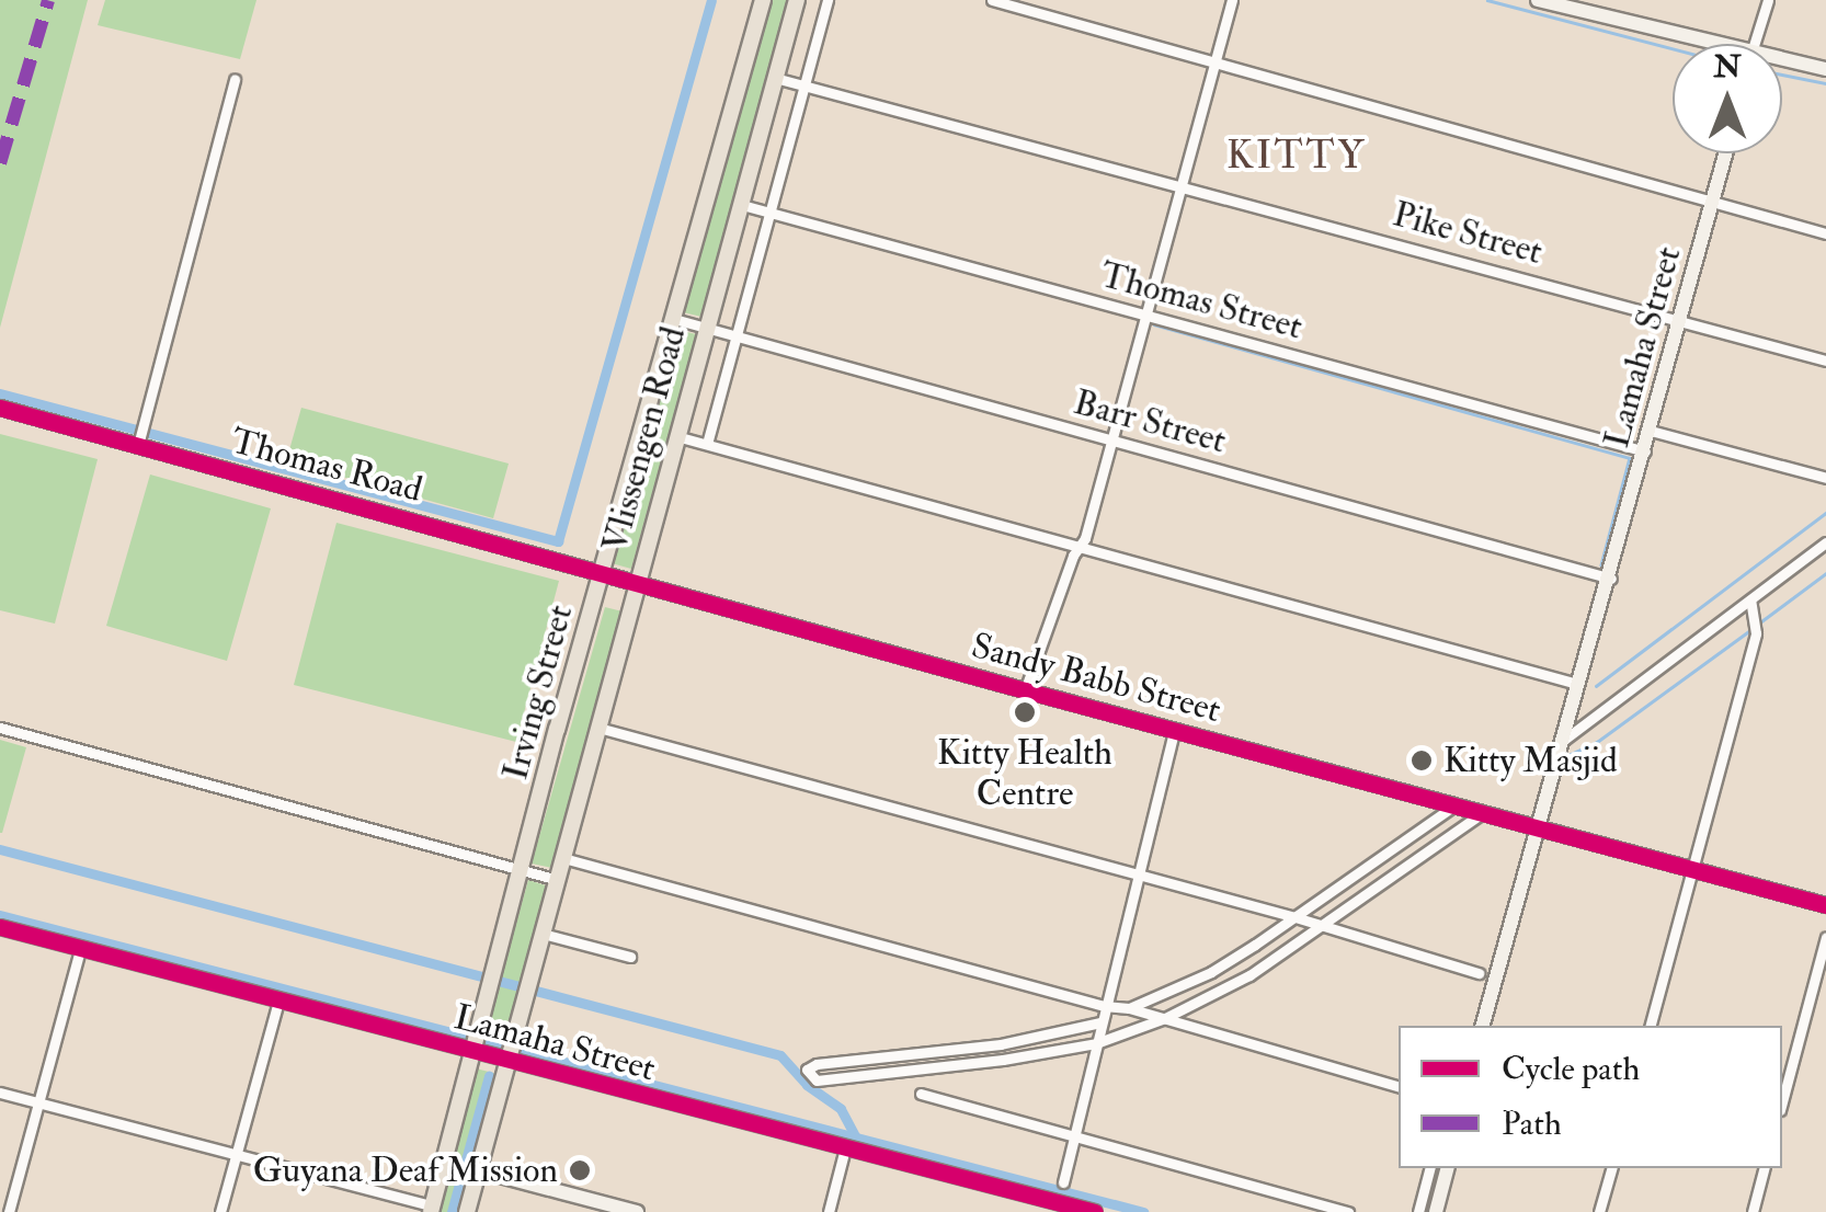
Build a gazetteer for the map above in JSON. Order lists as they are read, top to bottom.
{
  "streets": {
    "main road": ["Vlissengen Road", "Irving Street"],
    "street": [
      "Pike Street",
      "Thomas Street",
      "Lamaha Street",
      "Barr Street",
      "Thomas Road",
      "Sandy Babb Street"
    ]
  },
  "crossings": [
    ["Pike Street", "Lamaha Street"],
    ["Pike Street", "Vlissengen Road"],
    ["Thomas Street", "Lamaha Street"],
    ["Thomas Street", "Vlissengen Road"],
    ["Lamaha Street", "Barr Street"],
    ["Lamaha Street", "Vlissengen Road"],
    ["Lamaha Street", "Sandy Babb Street"],
    ["Lamaha Street", "Irving Street"],
    ["Barr Street", "Vlissengen Road"],
    ["Barr Street", "Irving Street"],
    ["Vlissengen Road", "Thomas Road"],
    ["Vlissengen Road", "Sandy Babb Street"],
    ["Thomas Road", "Sandy Babb Street"],
    ["Thomas Road", "Irving Street"]
  ],
  "districts": ["KITTY"],
  "places": ["Kitty Health Centre", "Kitty Masjid", "Guyana Deaf Mission"],
  "legend": ["Cycle path", "Path"],
  "north": "top"
}
